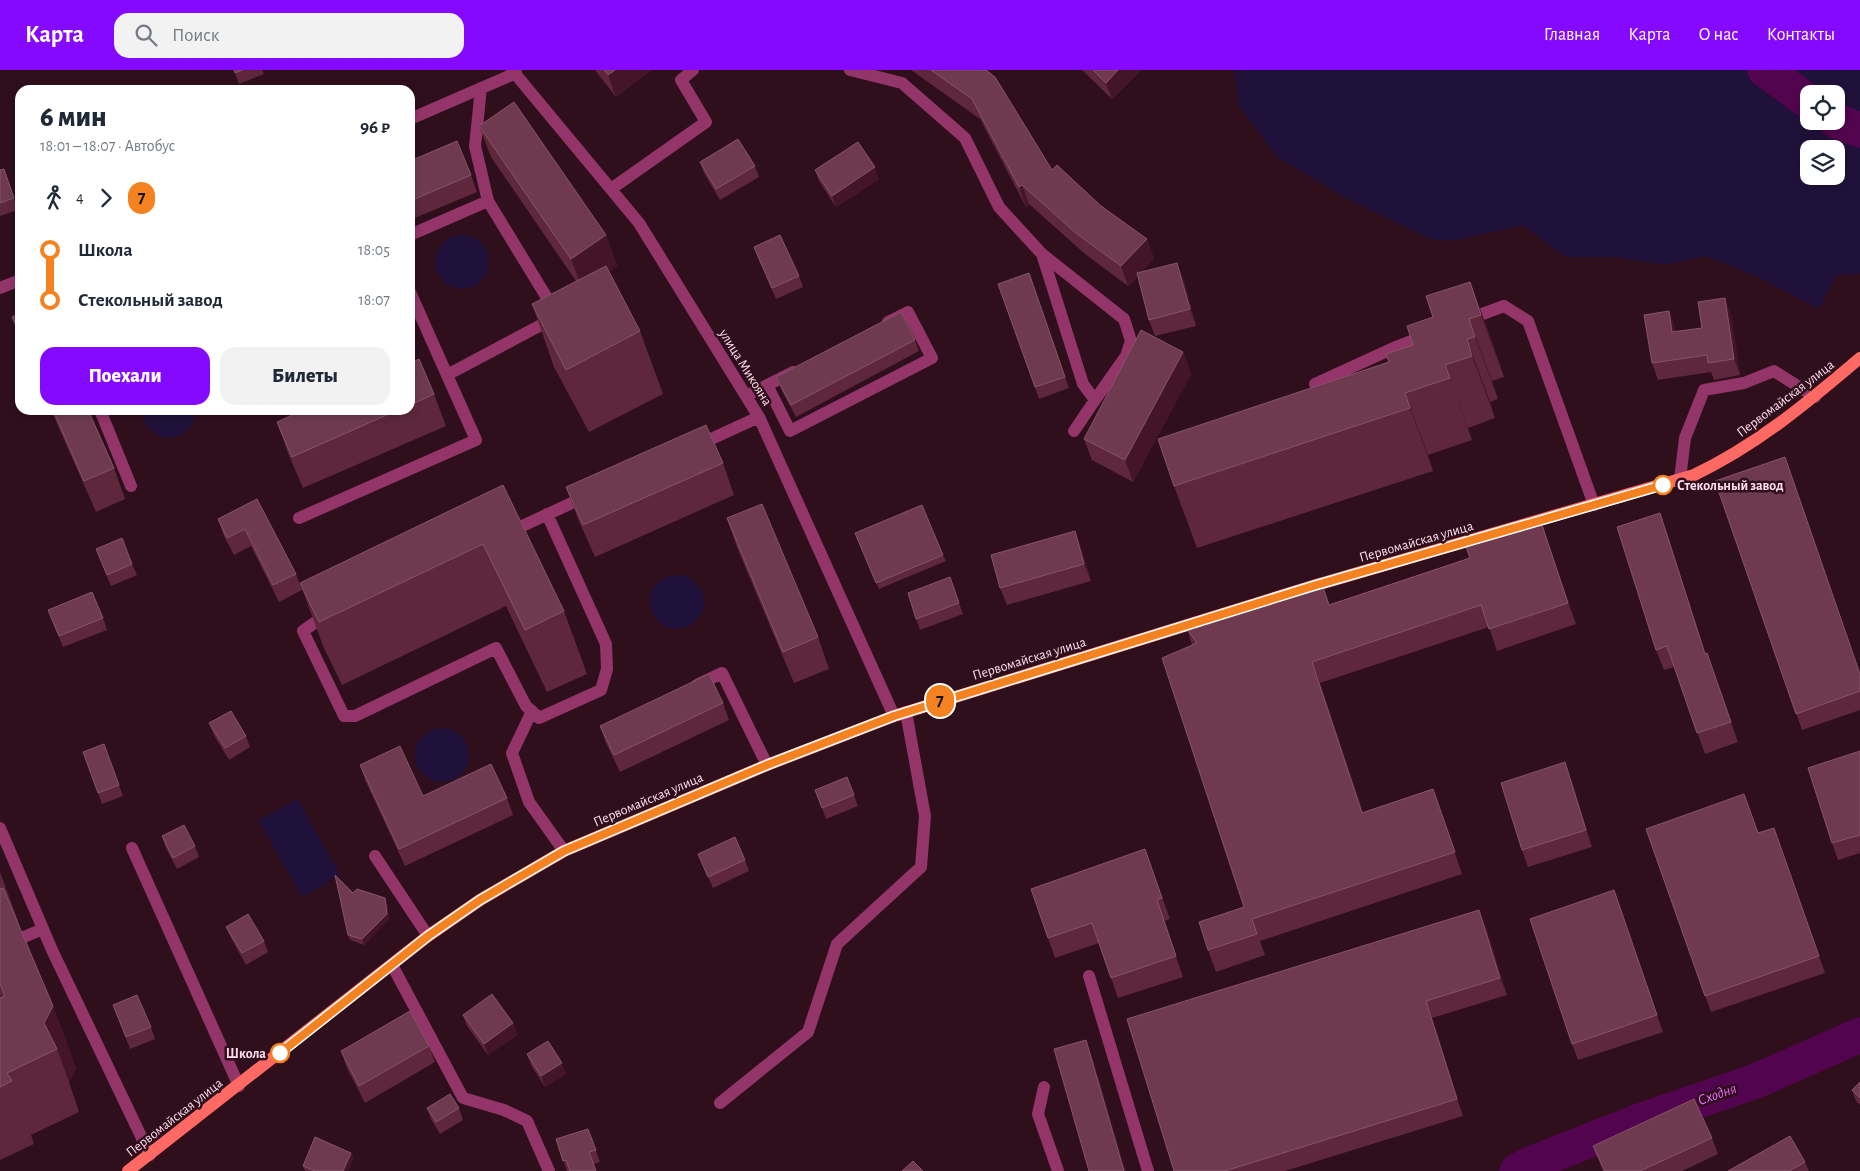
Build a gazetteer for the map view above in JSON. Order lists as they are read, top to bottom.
{
  "streets": {
    "main road": ["Первомайская улица"],
    "street": ["улица Микояна"]
  },
  "crossings": [
    ["улица Микояна", "Первомайская улица"]
  ],
  "water": ["Сходня"],
  "places": ["Стекольный завод", "Школа"],
  "lines": ["bus line 7"],
  "page": {
    "header": "Карта",
    "search": "Поиск",
    "nav": [
      "Главная",
      "Карта",
      "О нас",
      "Контакты"
    ],
    "on_map": "7",
    "heading": ["6 мин", "18:01 – 18:07 · Автобус", "96 ₽"],
    "legs": ["4", "7"],
    "list": [
      {
        "name": "Школа",
        "value": "18:05"
      },
      {
        "name": "Стекольный завод",
        "value": "18:07"
      }
    ],
    "buttons": ["Поехали", "Билеты"]
  }
}
